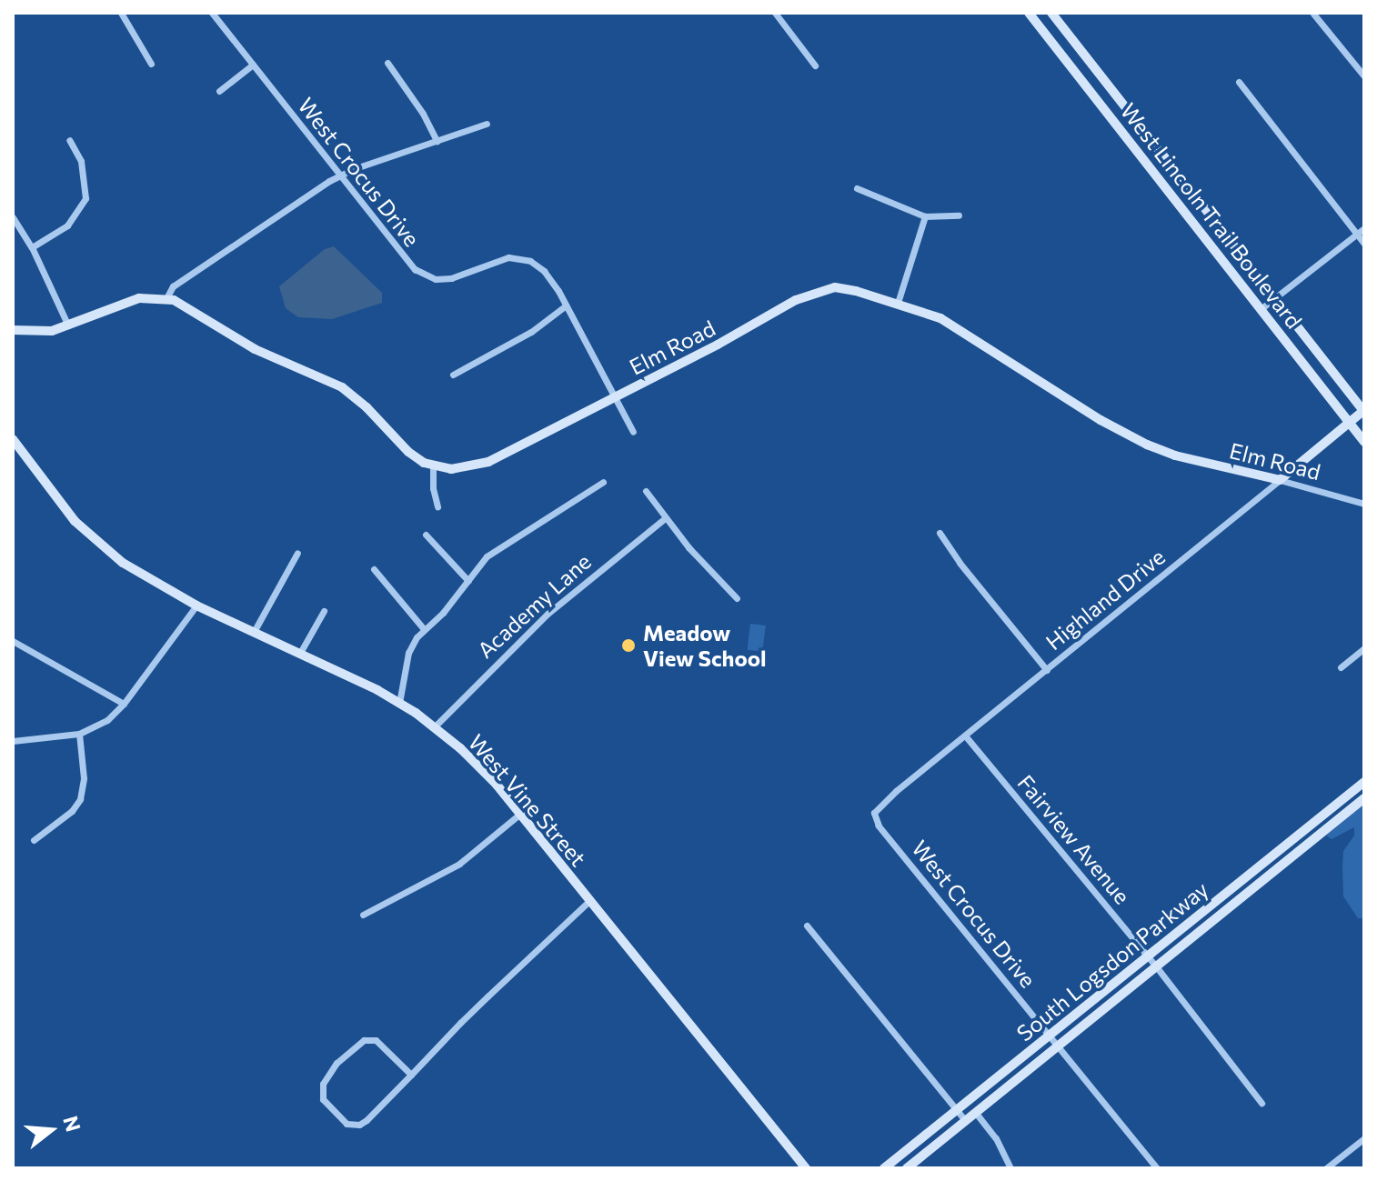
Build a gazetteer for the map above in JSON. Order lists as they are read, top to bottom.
{
  "streets": {
    "main road": [
      "West Lincoln Trail Boulevard",
      "Elm Road",
      "Highland Drive",
      "West Vine Street",
      "South Logsdon Parkway"
    ],
    "street": ["West Crocus Drive", "Academy Lane", "Fairview Avenue"]
  },
  "crossings": [
    ["West Crocus Drive", "Elm Road"],
    ["West Crocus Drive", "Highland Drive"],
    ["West Crocus Drive", "South Logsdon Parkway"],
    ["West Lincoln Trail Boulevard", "Highland Drive"],
    ["Elm Road", "Highland Drive"],
    ["Highland Drive", "Fairview Avenue"],
    ["Academy Lane", "West Vine Street"],
    ["Fairview Avenue", "South Logsdon Parkway"]
  ],
  "places": ["Meadow View School"],
  "north": "right"
}
